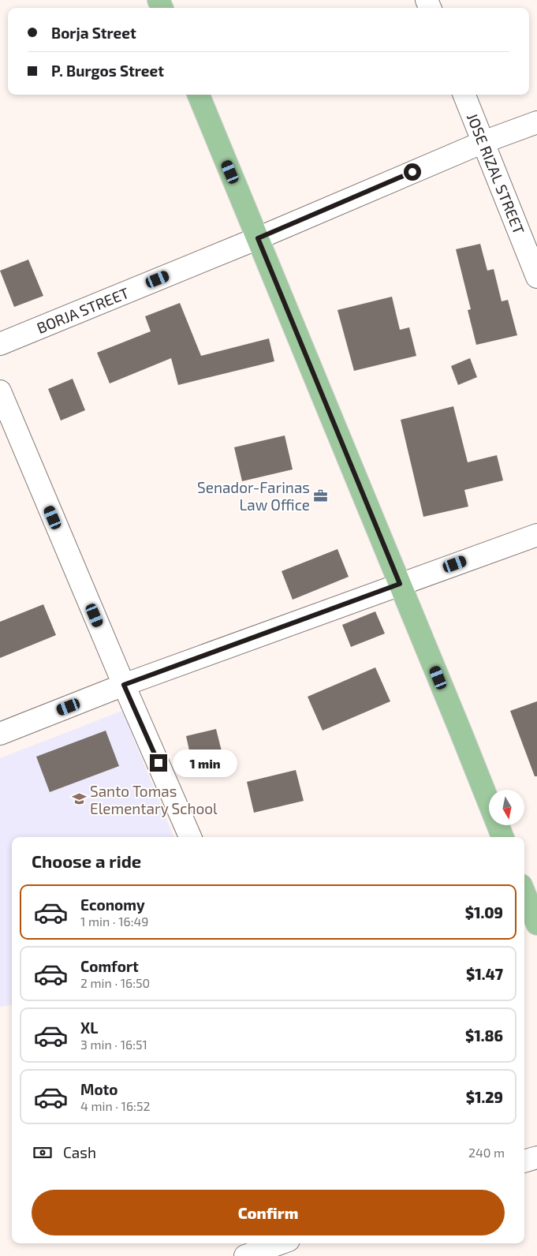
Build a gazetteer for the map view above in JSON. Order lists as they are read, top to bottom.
{
  "streets": {
    "street": ["JOSE RIZAL STREET", "BORJA STREET"]
  },
  "crossings": [
    ["JOSE RIZAL STREET", "BORJA STREET"]
  ],
  "places": {
    "office": ["Senador-Farinas Law Office"],
    "school or university": ["Santo Tomas Elementary School"]
  },
  "north": "bottom",
  "page": {
    "banner": ["Borja Street", "P. Burgos Street"],
    "bubble": "1 min",
    "heading": "Choose a ride",
    "list": [
      {
        "name": "Economy",
        "note": "1 min · 16:49",
        "value": "$1.09"
      },
      {
        "name": "Comfort",
        "note": "2 min · 16:50",
        "value": "$1.47"
      },
      {
        "name": "XL",
        "note": "3 min · 16:51",
        "value": "$1.86"
      },
      {
        "name": "Moto",
        "note": "4 min · 16:52",
        "value": "$1.29"
      }
    ],
    "pay": ["Cash", "240 m"],
    "buttons": "Confirm"
  }
}
